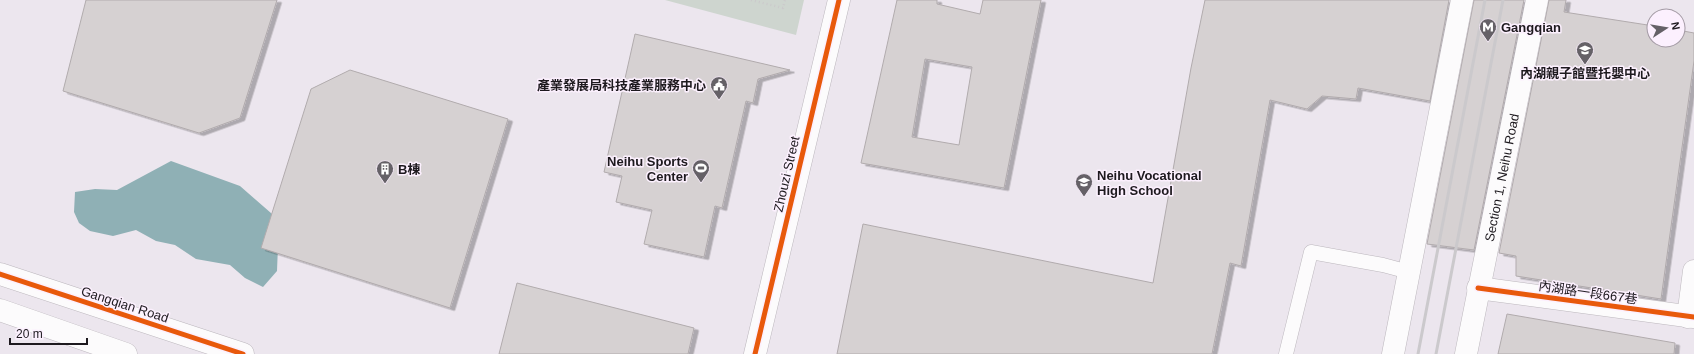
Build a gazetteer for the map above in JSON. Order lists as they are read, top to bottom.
{
  "streets": {
    "street": [
      "Zhouzi Street",
      "Section 1, Neihu Road",
      "內湖路一段667巷",
      "Gangqian Road"
    ]
  },
  "crossings": [
    ["Section 1, Neihu Road", "內湖路一段667巷"]
  ],
  "places": {
    "metro station": ["Gangqian"],
    "school or university": ["內湖親子館暨托嬰中心", "Neihu Vocational High School"],
    "public building": ["產業發展局科技產業服務中心"],
    "sports": ["Neihu Sports Center"],
    "building": ["B棟"]
  },
  "scale_bar": "20 m",
  "north": "right"
}
